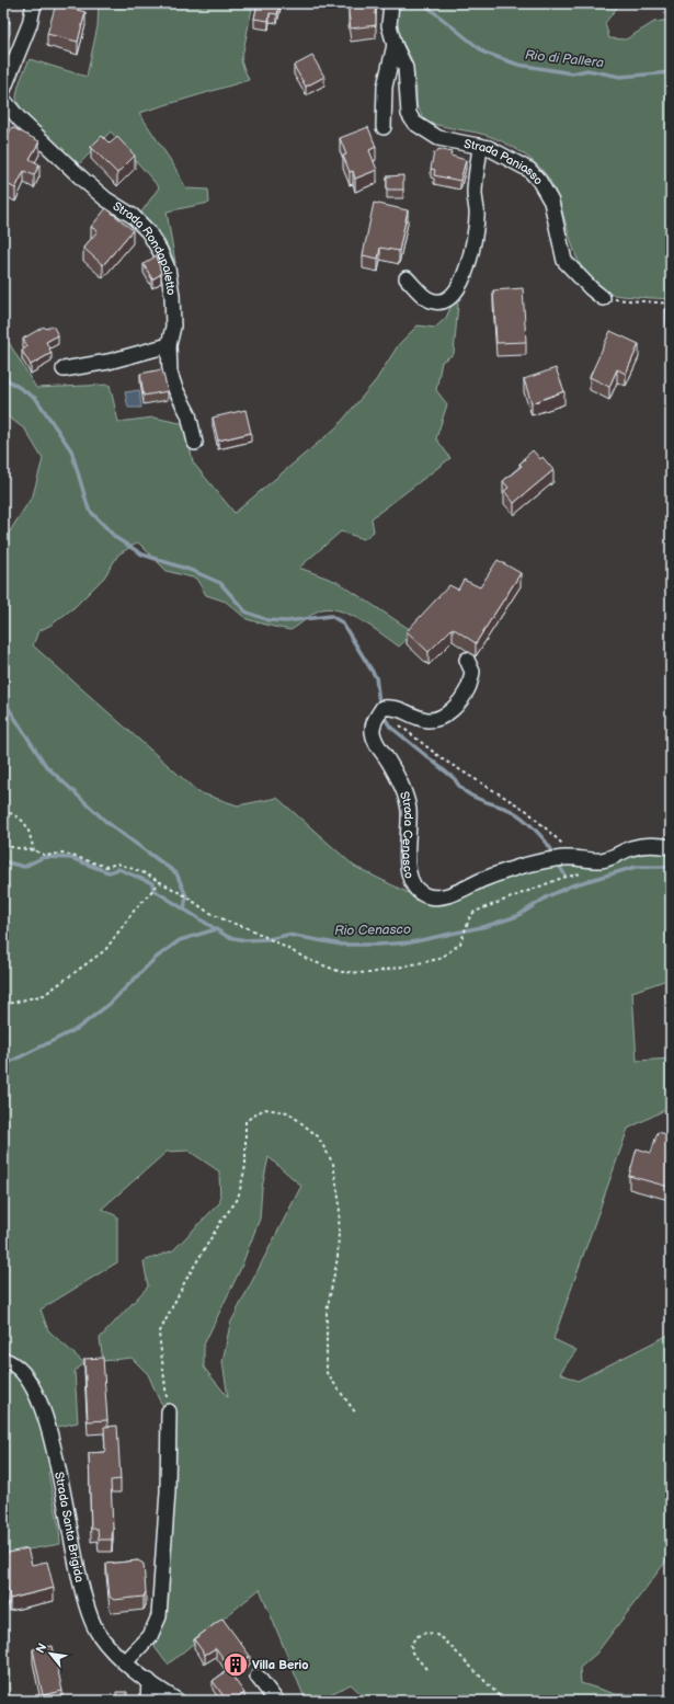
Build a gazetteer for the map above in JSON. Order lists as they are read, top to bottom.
{
  "streets": {
    "street": [
      "Strada Paniasso",
      "Strada Rondapaletto",
      "Strada Cenasco",
      "Strada Santa Brigida"
    ]
  },
  "water": ["Rio di Pallera", "Rio Cenasco"],
  "places": {
    "building": ["Villa Berio"]
  },
  "north": "top left"
}
